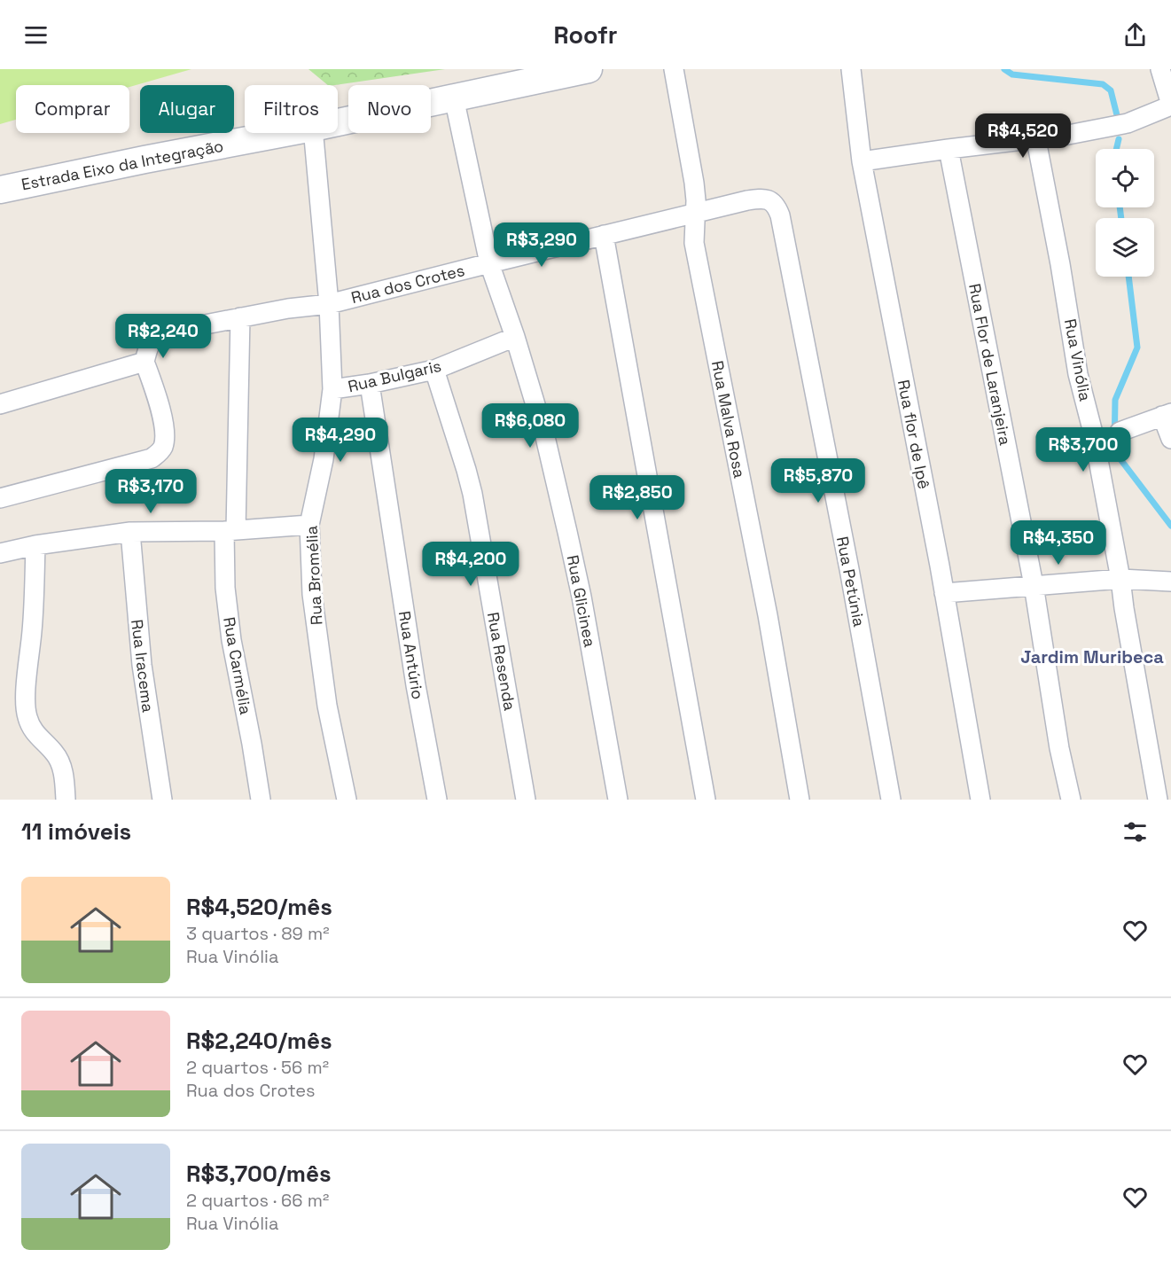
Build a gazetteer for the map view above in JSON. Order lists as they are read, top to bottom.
{
  "streets": {
    "main road": ["Estrada Eixo da Integração"],
    "street": [
      "Rua dos Crotes",
      "Rua Vinólia",
      "Rua Flor de Laranjeira",
      "Rua Bulgaris",
      "Rua Malva Rosa",
      "Rua flor de Ipê",
      "Rua Bromélia",
      "Rua Petúnia",
      "Rua Glicinea",
      "Rua Antúrio",
      "Rua Resenda",
      "Rua Iracema",
      "Rua Carmélia"
    ]
  },
  "crossings": [
    ["Estrada Eixo da Integração", "Rua Glicinea"],
    ["Rua dos Crotes", "Rua Malva Rosa"],
    ["Rua dos Crotes", "Rua Bromélia"],
    ["Rua dos Crotes", "Rua Petúnia"],
    ["Rua dos Crotes", "Rua Glicinea"],
    ["Rua dos Crotes", "Rua Carmélia"],
    ["Rua Bulgaris", "Rua Bromélia"],
    ["Rua Bulgaris", "Rua Glicinea"],
    ["Rua Bulgaris", "Rua Antúrio"],
    ["Rua Bulgaris", "Rua Resenda"]
  ],
  "districts": ["Jardim Muribeca"],
  "page": {
    "header": "Roofr",
    "chip": [
      "Comprar",
      "Alugar",
      "Filtros",
      "Novo"
    ],
    "price": [
      "R$4,520",
      "R$3,290",
      "R$2,240",
      "R$6,080",
      "R$4,290",
      "R$3,700",
      "R$5,870",
      "R$3,170",
      "R$2,850",
      "R$4,350",
      "R$4,200"
    ],
    "heading": "11 imóveis",
    "list": [
      {
        "name": "R$4,520/mês",
        "note": "3 quartos · 89 m² · Rua Vinólia"
      },
      {
        "name": "R$2,240/mês",
        "note": "2 quartos · 56 m² · Rua dos Crotes"
      },
      {
        "name": "R$3,700/mês",
        "note": "2 quartos · 66 m² · Rua Vinólia"
      }
    ]
  }
}
